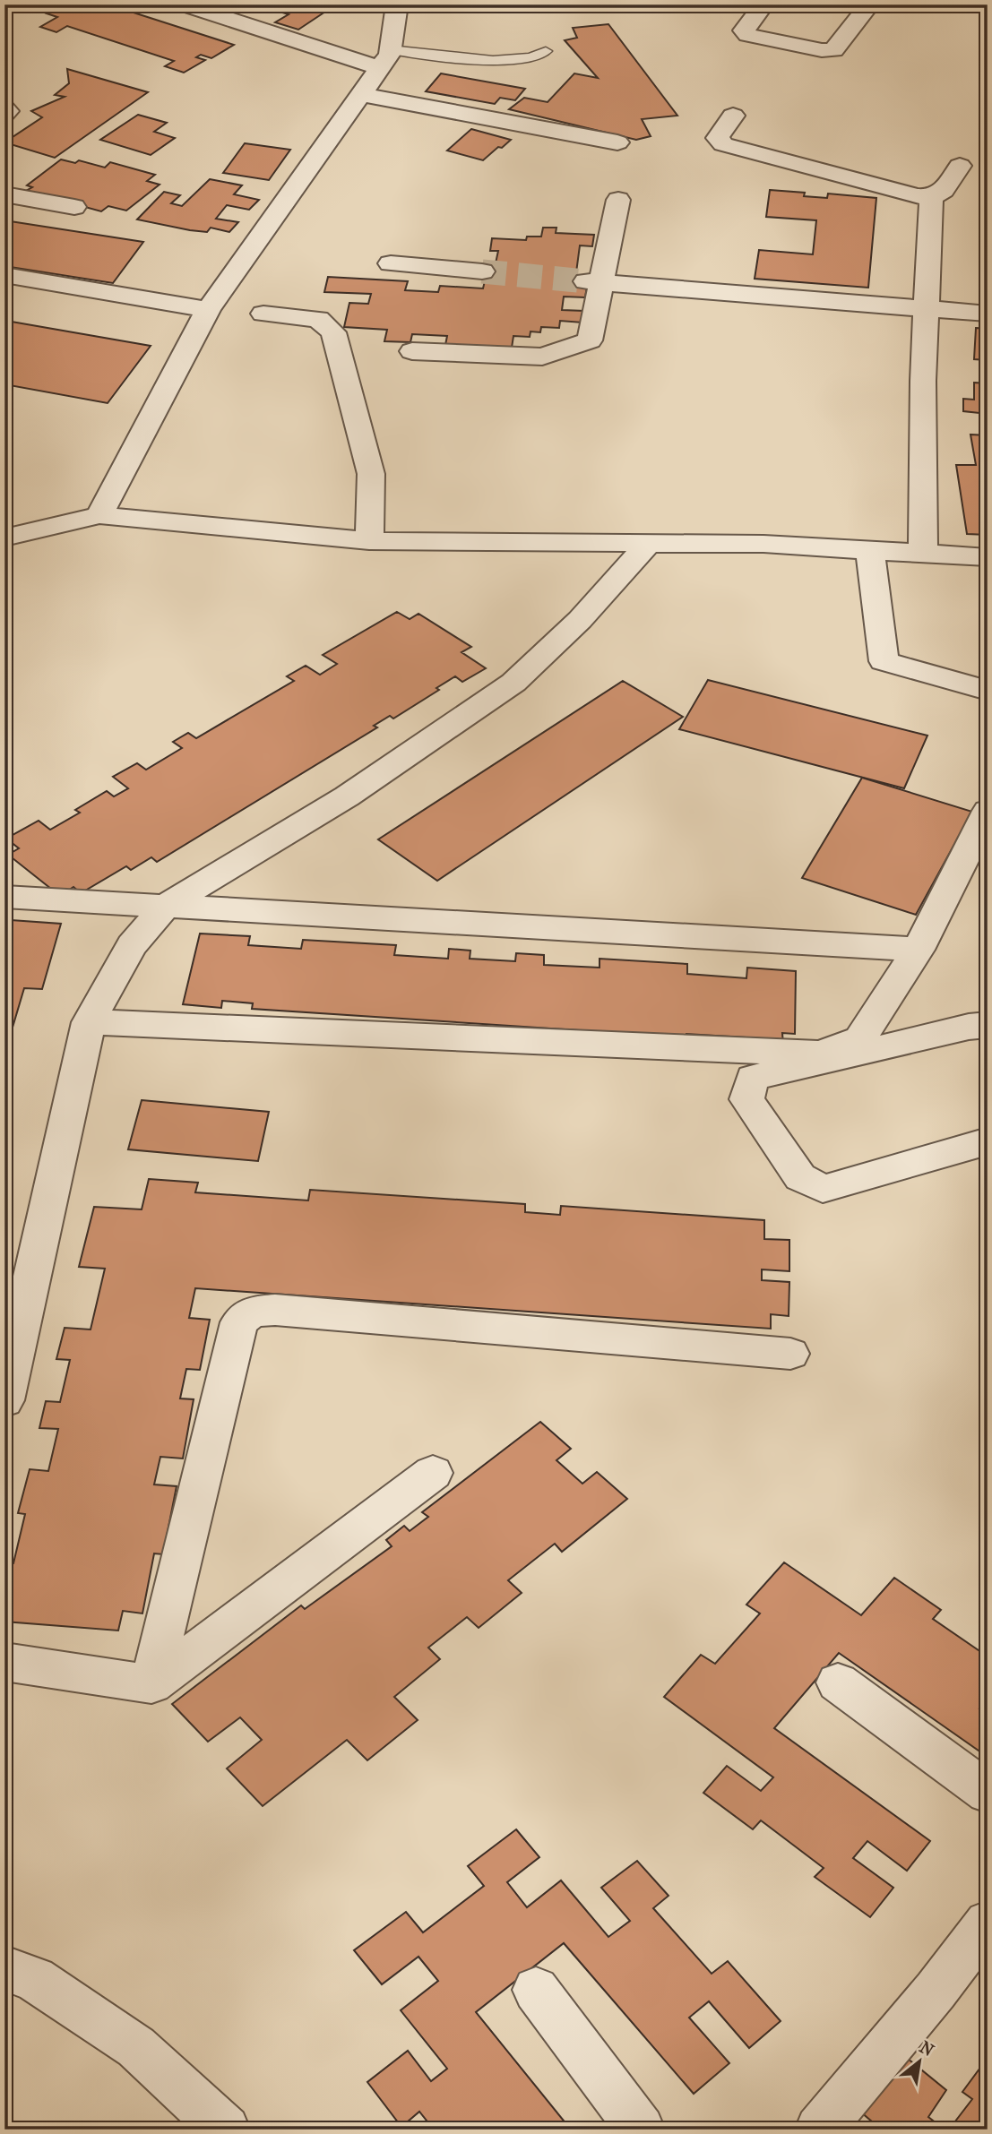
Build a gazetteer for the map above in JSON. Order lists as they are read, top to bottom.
{
  "north": "top right"
}
